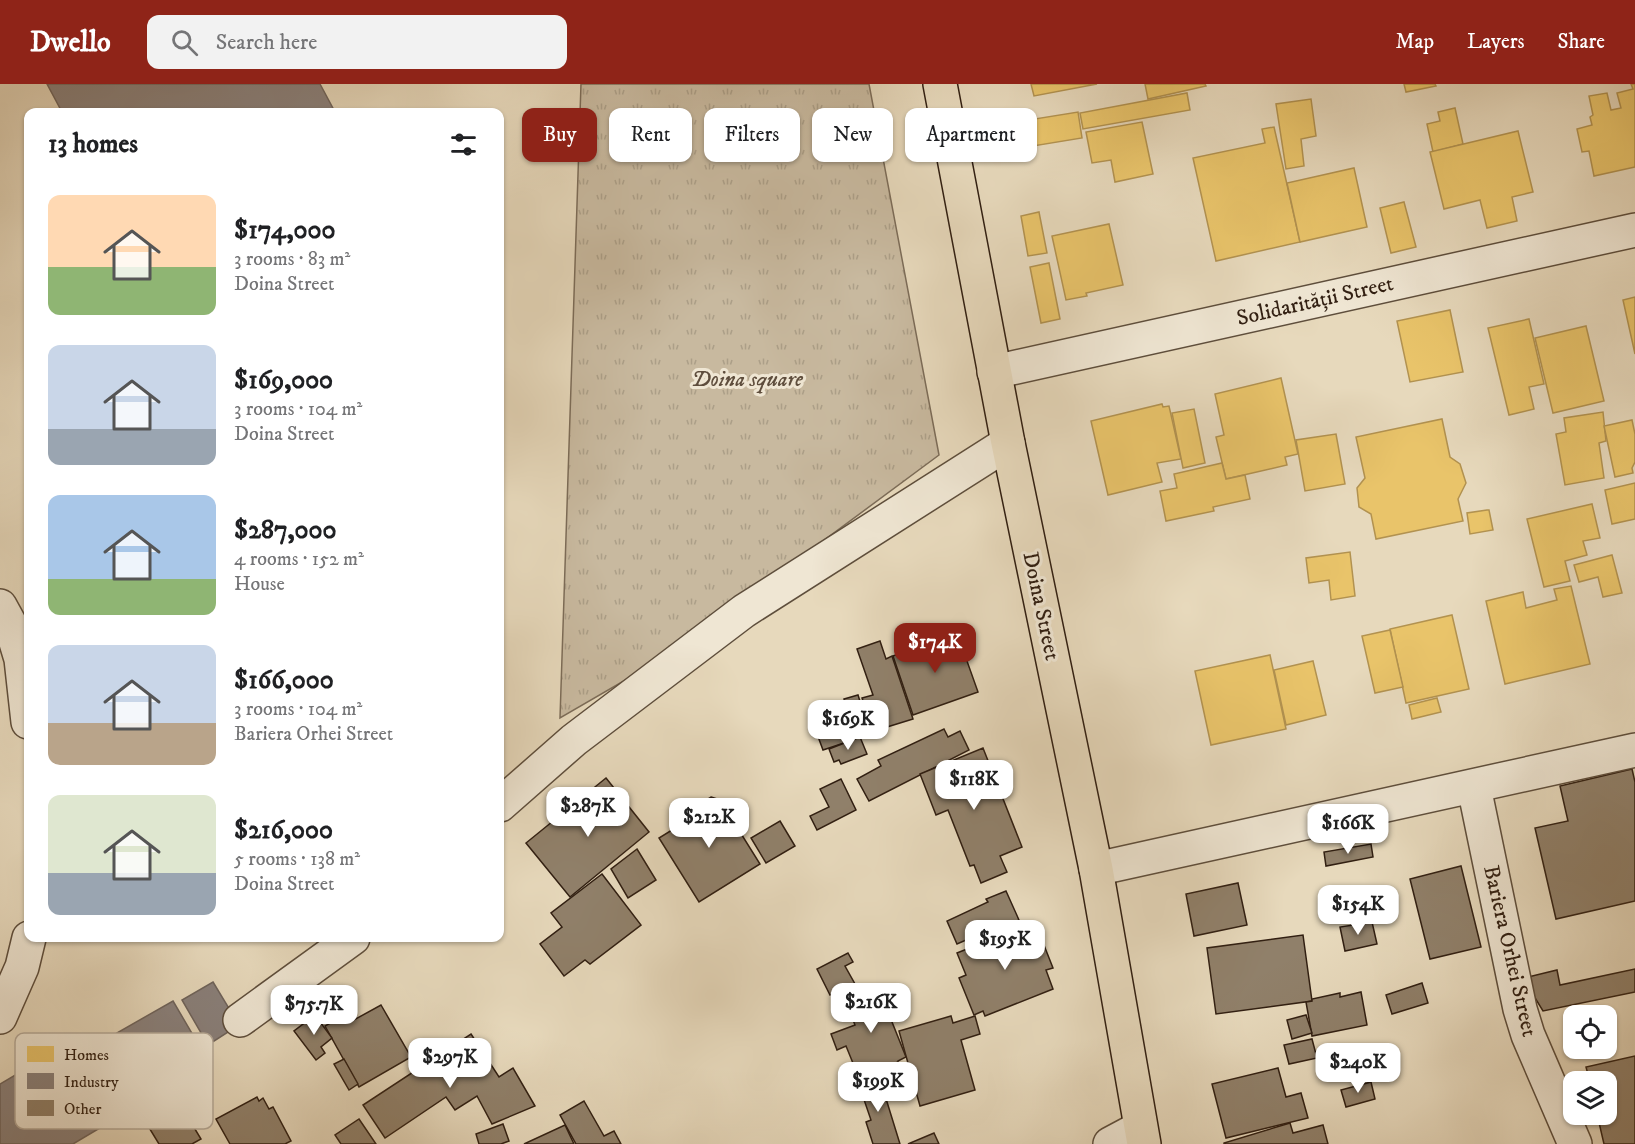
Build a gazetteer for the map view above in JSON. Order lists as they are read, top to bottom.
{
  "streets": {
    "main road": ["Doina Street"],
    "street": ["Solidarității Street", "Bariera Orhei Street"]
  },
  "crossings": [
    ["Solidarității Street", "Doina Street"]
  ],
  "parks": ["Doina square"],
  "legend": ["Homes", "Industry", "Other"],
  "page": {
    "header": "Dwello",
    "search": "Search here",
    "nav": ["Map", "Layers", "Share"],
    "chip": [
      "Buy",
      "Rent",
      "Filters",
      "New",
      "Apartment"
    ],
    "heading": "13 homes",
    "list": [
      {
        "name": "$174,000",
        "note": "3 rooms · 83 m² · Doina Street"
      },
      {
        "name": "$169,000",
        "note": "3 rooms · 104 m² · Doina Street"
      },
      {
        "name": "$287,000",
        "note": "4 rooms · 152 m² · House"
      },
      {
        "name": "$166,000",
        "note": "3 rooms · 104 m² · Bariera Orhei Street"
      },
      {
        "name": "$216,000",
        "note": "5 rooms · 138 m² · Doina Street"
      }
    ],
    "price": [
      "$174K",
      "$169K",
      "$118K",
      "$287K",
      "$212K",
      "$166K",
      "$154K",
      "$195K",
      "$216K",
      "$75.7K",
      "$297K",
      "$240K",
      "$199K"
    ]
  }
}
